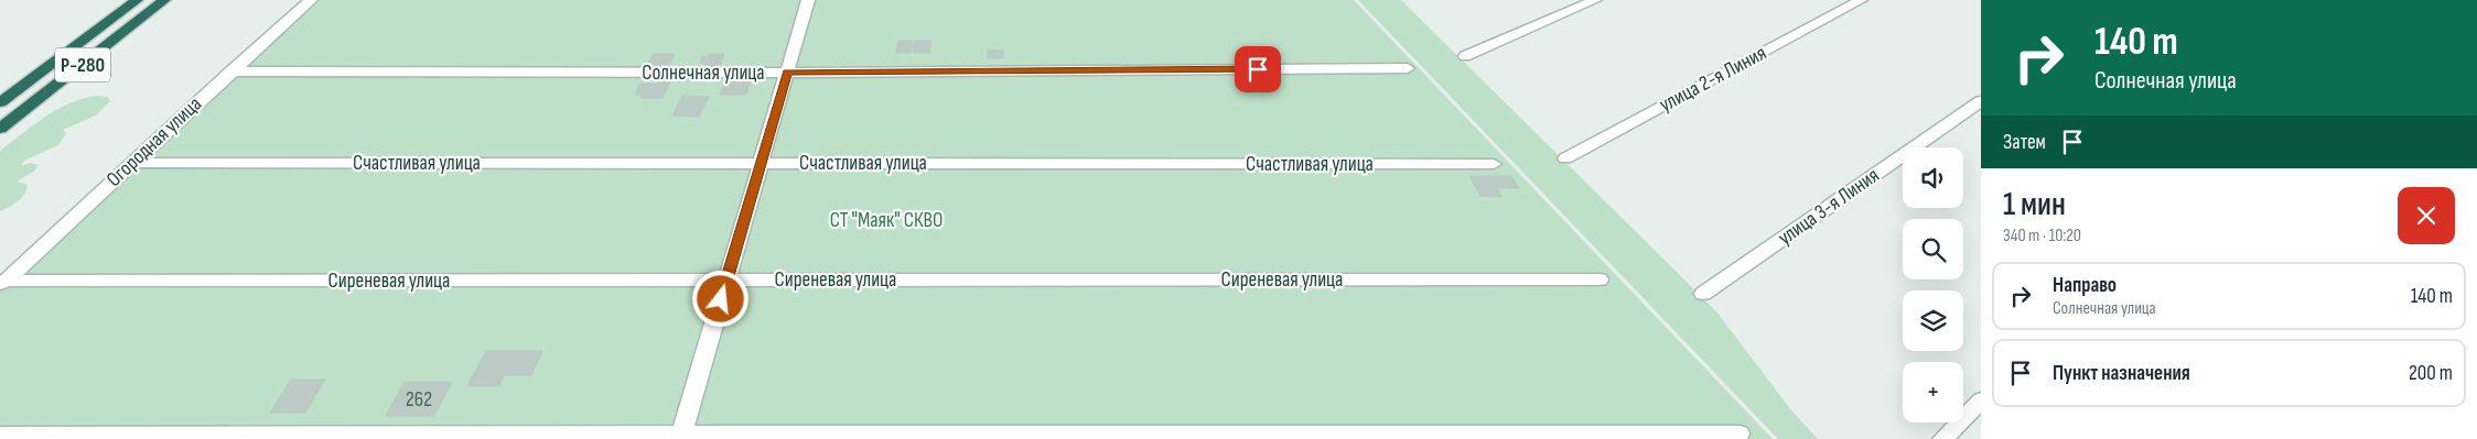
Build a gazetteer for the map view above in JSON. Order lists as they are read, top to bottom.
{
  "streets": {
    "highway": ["Р-280"],
    "street": [
      "Солнечная улица",
      "улица 2-я Линия",
      "Огородная улица",
      "Счастливая улица",
      "улица 3-я Линия",
      "Сиреневая улица"
    ]
  },
  "crossings": [
    ["Солнечная улица", "Огородная улица"],
    ["Огородная улица", "Счастливая улица"],
    ["Огородная улица", "Сиреневая улица"]
  ],
  "parks": ["СТ \"Маяк\" СКВО"],
  "house_numbers": ["262"],
  "page": {
    "turn": ["140 m", "Солнечная улица"],
    "then": "Затем",
    "map_buttons": "+",
    "heading": ["1 мин", "340 m · 10:20"],
    "list": [
      {
        "name": "Направо",
        "note": "Солнечная улица",
        "value": "140 m"
      },
      {
        "name": "Пункт назначения",
        "value": "200 m"
      }
    ]
  }
}
